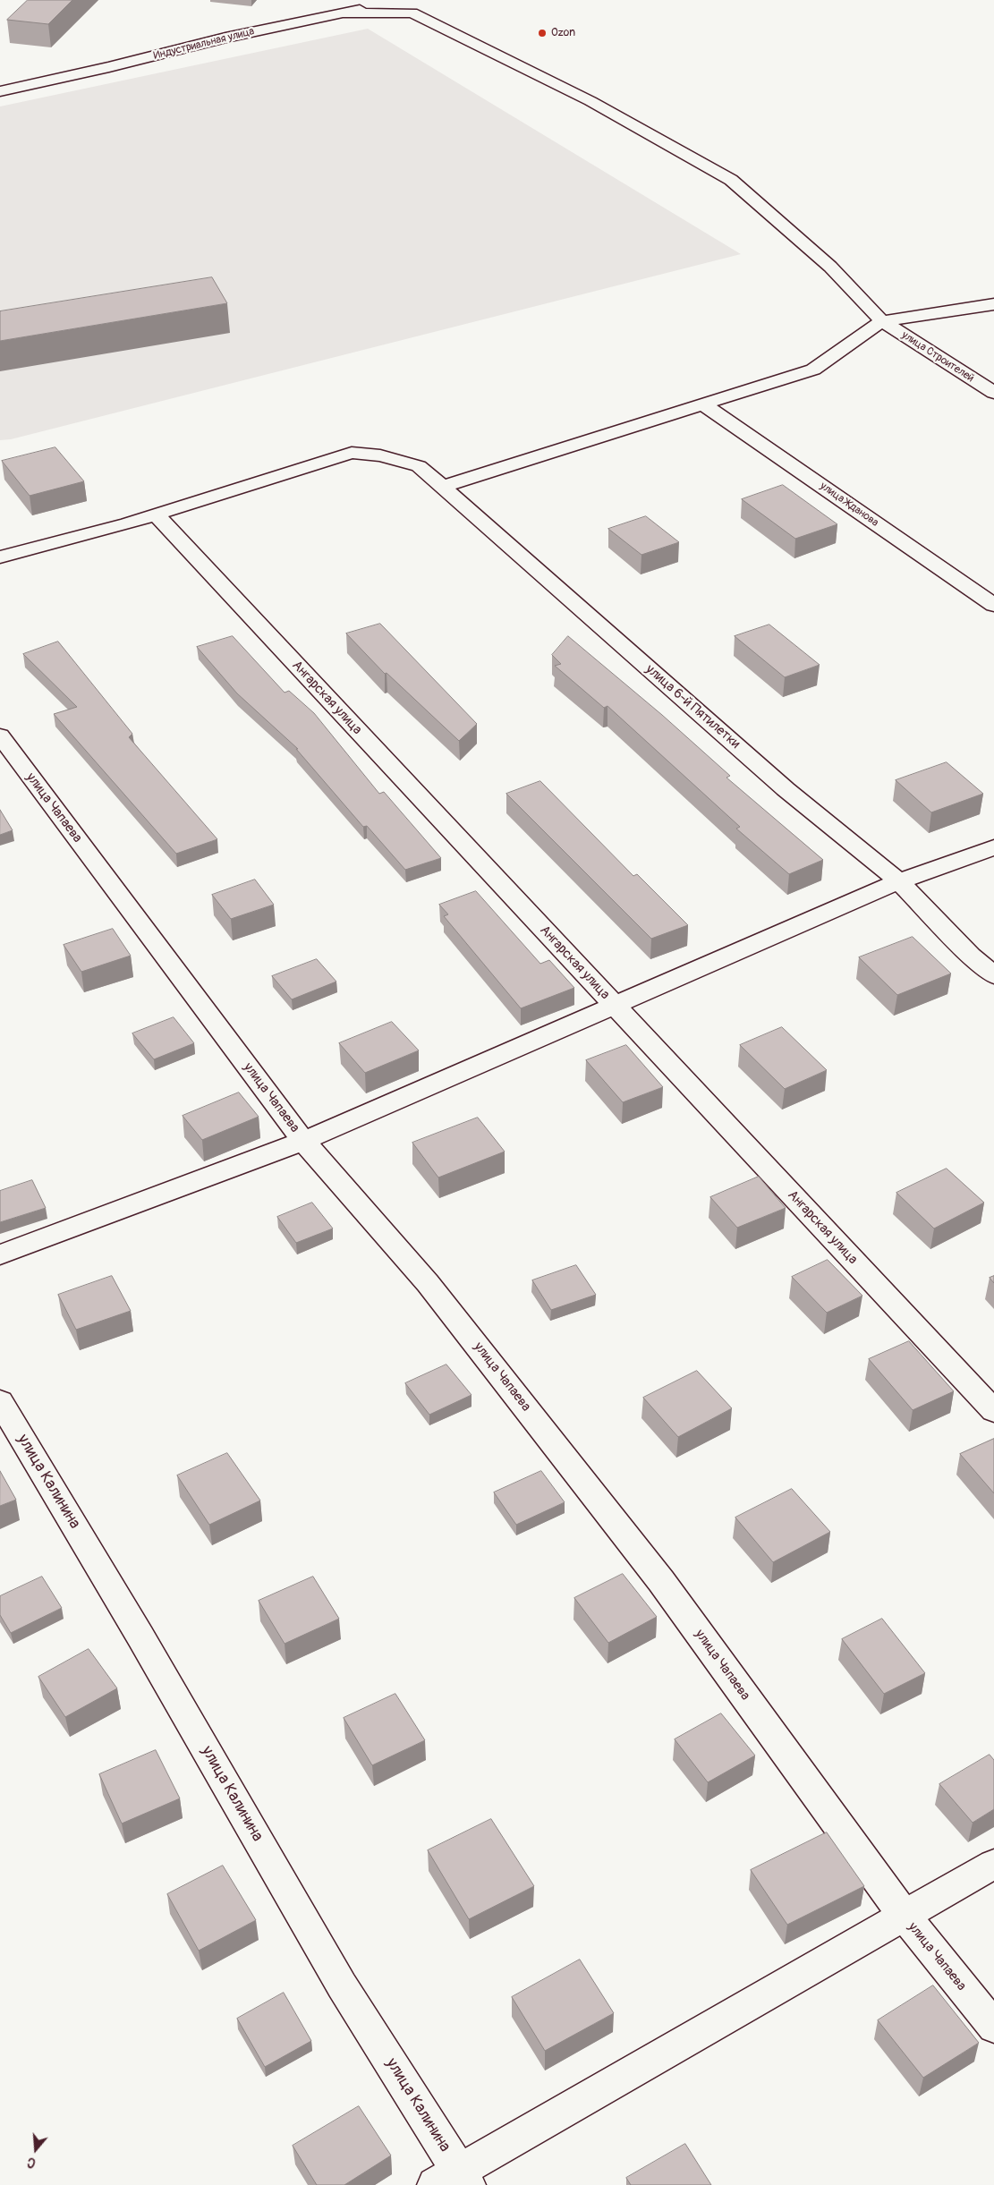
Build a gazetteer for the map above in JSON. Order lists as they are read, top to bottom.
{
  "streets": {
    "street": [
      "Индустриальная улица",
      "улица Строителей",
      "улица Жданова",
      "Ангарская улица",
      "улица 6-й Пятилетки",
      "улица Чапаева",
      "улица Калинина"
    ]
  },
  "crossings": [
    ["Индустриальная улица", "улица Строителей"],
    ["Ангарская улица", "улица 6-й Пятилетки"]
  ],
  "places": ["Ozon"],
  "north": "bottom"
}
